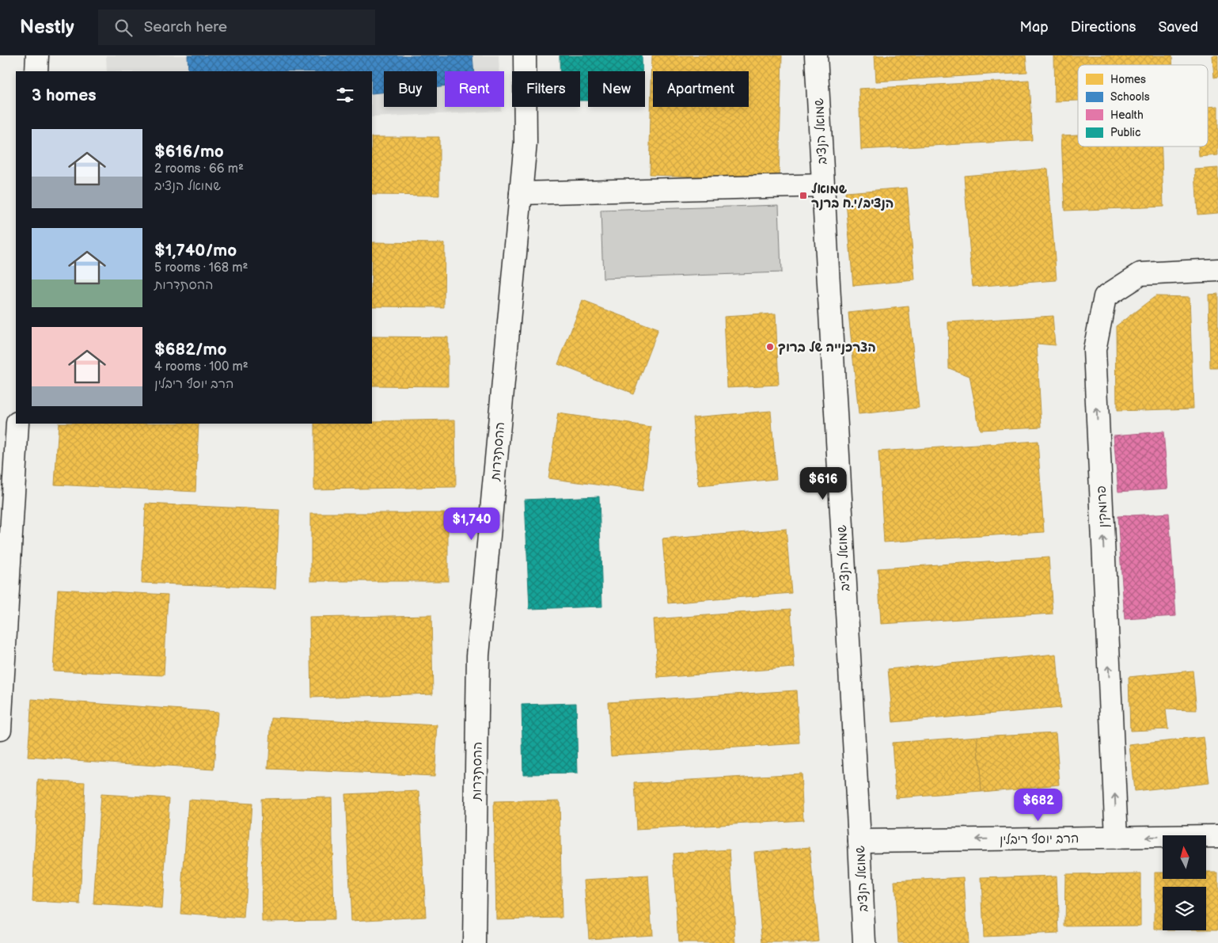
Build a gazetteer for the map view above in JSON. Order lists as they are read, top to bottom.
{
  "streets": {
    "street": [
      "שמואל הנציב",
      "ההסתדרות",
      "פרומקין",
      "הרב יוסף ריבלין"
    ]
  },
  "crossings": [
    ["שמואל הנציב", "הרב יוסף ריבלין"],
    ["פרומקין", "הרב יוסף ריבלין"]
  ],
  "one_way": ["פרומקין", "הרב יוסף ריבלין"],
  "places": {
    "transit": ["שמואל הנציב/י.ח ברנר"],
    "other": ["הצרכנייה של ברוך"]
  },
  "legend": [
    "Homes",
    "Schools",
    "Health",
    "Public"
  ],
  "north": "top",
  "page": {
    "header": "Nestly",
    "search": "Search here",
    "nav": ["Map", "Directions", "Saved"],
    "chip": [
      "Buy",
      "Rent",
      "Filters",
      "New",
      "Apartment"
    ],
    "heading": "3 homes",
    "list": [
      {
        "name": "$616/mo",
        "note": "2 rooms · 66 m² · שמואל הנציב"
      },
      {
        "name": "$1,740/mo",
        "note": "5 rooms · 168 m² · ההסתדרות"
      },
      {
        "name": "$682/mo",
        "note": "4 rooms · 100 m² · הרב יוסף ריבלין"
      }
    ],
    "price": ["$616", "$1,740", "$682"]
  }
}
